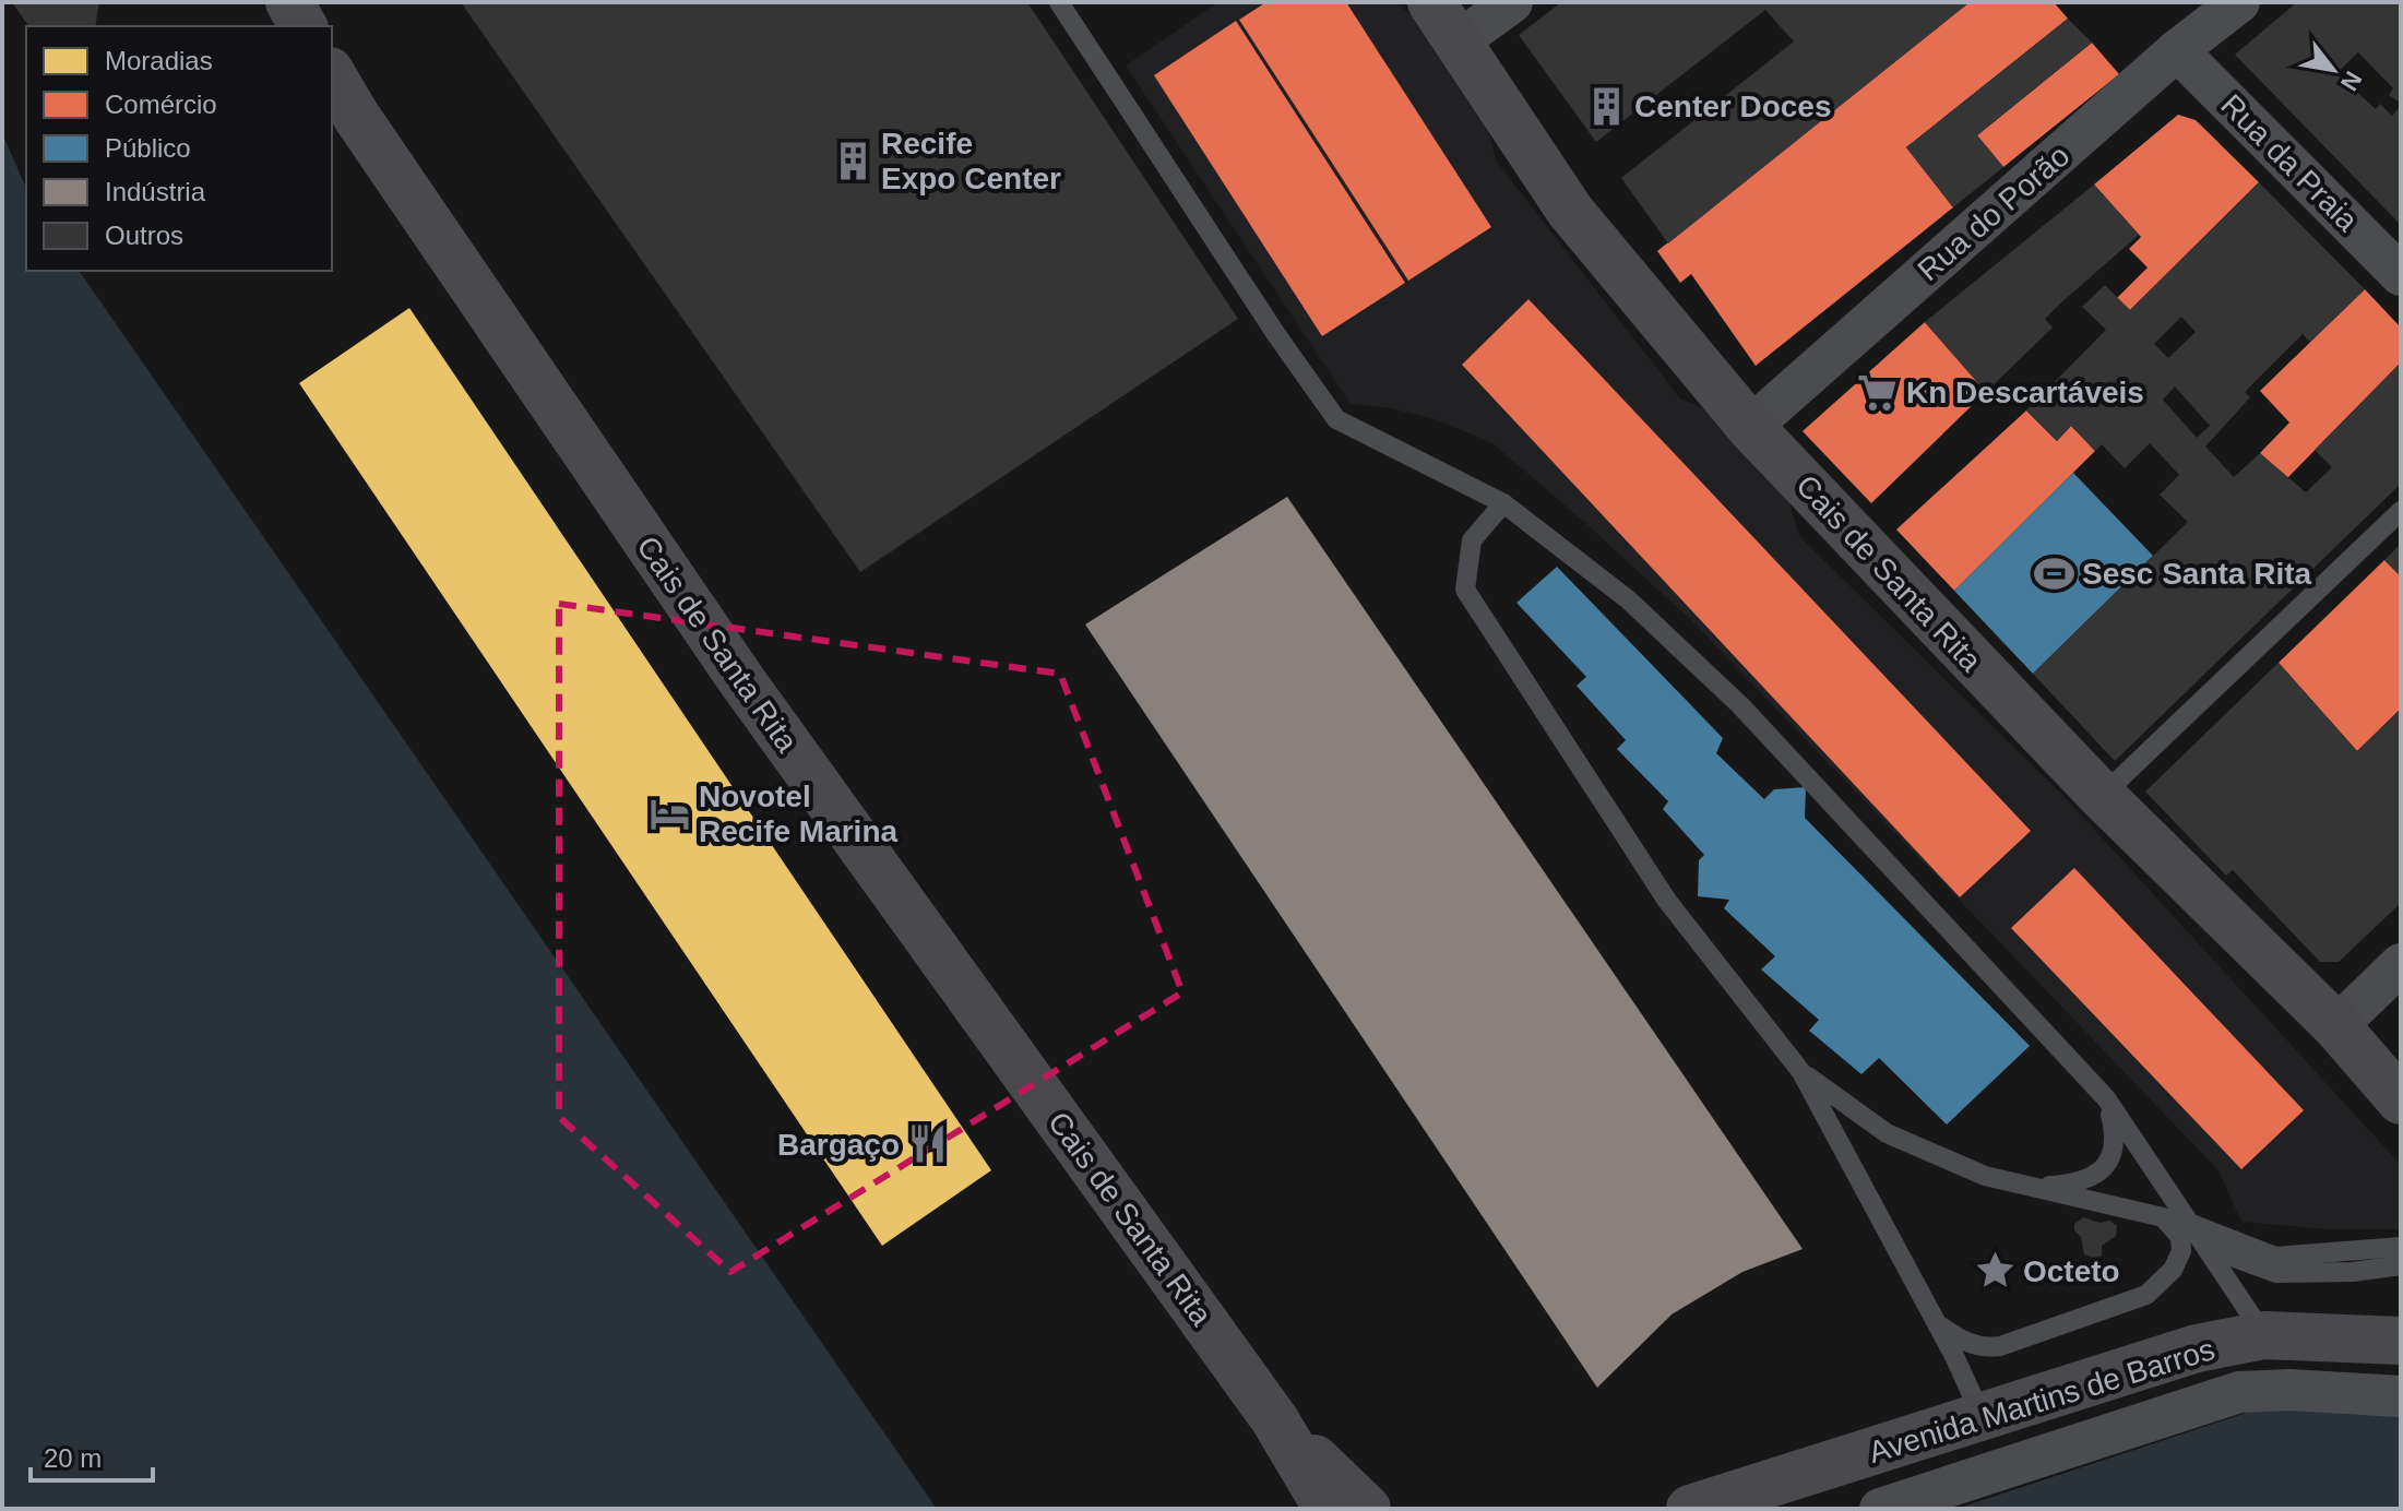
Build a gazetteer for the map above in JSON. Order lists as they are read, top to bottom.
{
  "streets": {
    "main road": ["Cais de Santa Rita", "Avenida Martins de Barros"],
    "street": ["Rua da Praia", "Rua do Porão"]
  },
  "crossings": [
    ["Rua da Praia", "Rua do Porão"],
    ["Rua do Porão", "Cais de Santa Rita"]
  ],
  "places": {
    "building": ["Center Doces", "Recife Expo Center"],
    "supermarket": ["Kn Descartáveis"],
    "sports": ["Sesc Santa Rita"],
    "hotel": ["Novotel Recife Marina"],
    "restaurant": ["Bargaço"],
    "place": ["Octeto"]
  },
  "legend": [
    "Moradias",
    "Comércio",
    "Público",
    "Indústria",
    "Outros"
  ],
  "scale_bar": "20 m",
  "north": "bottom right"
}
